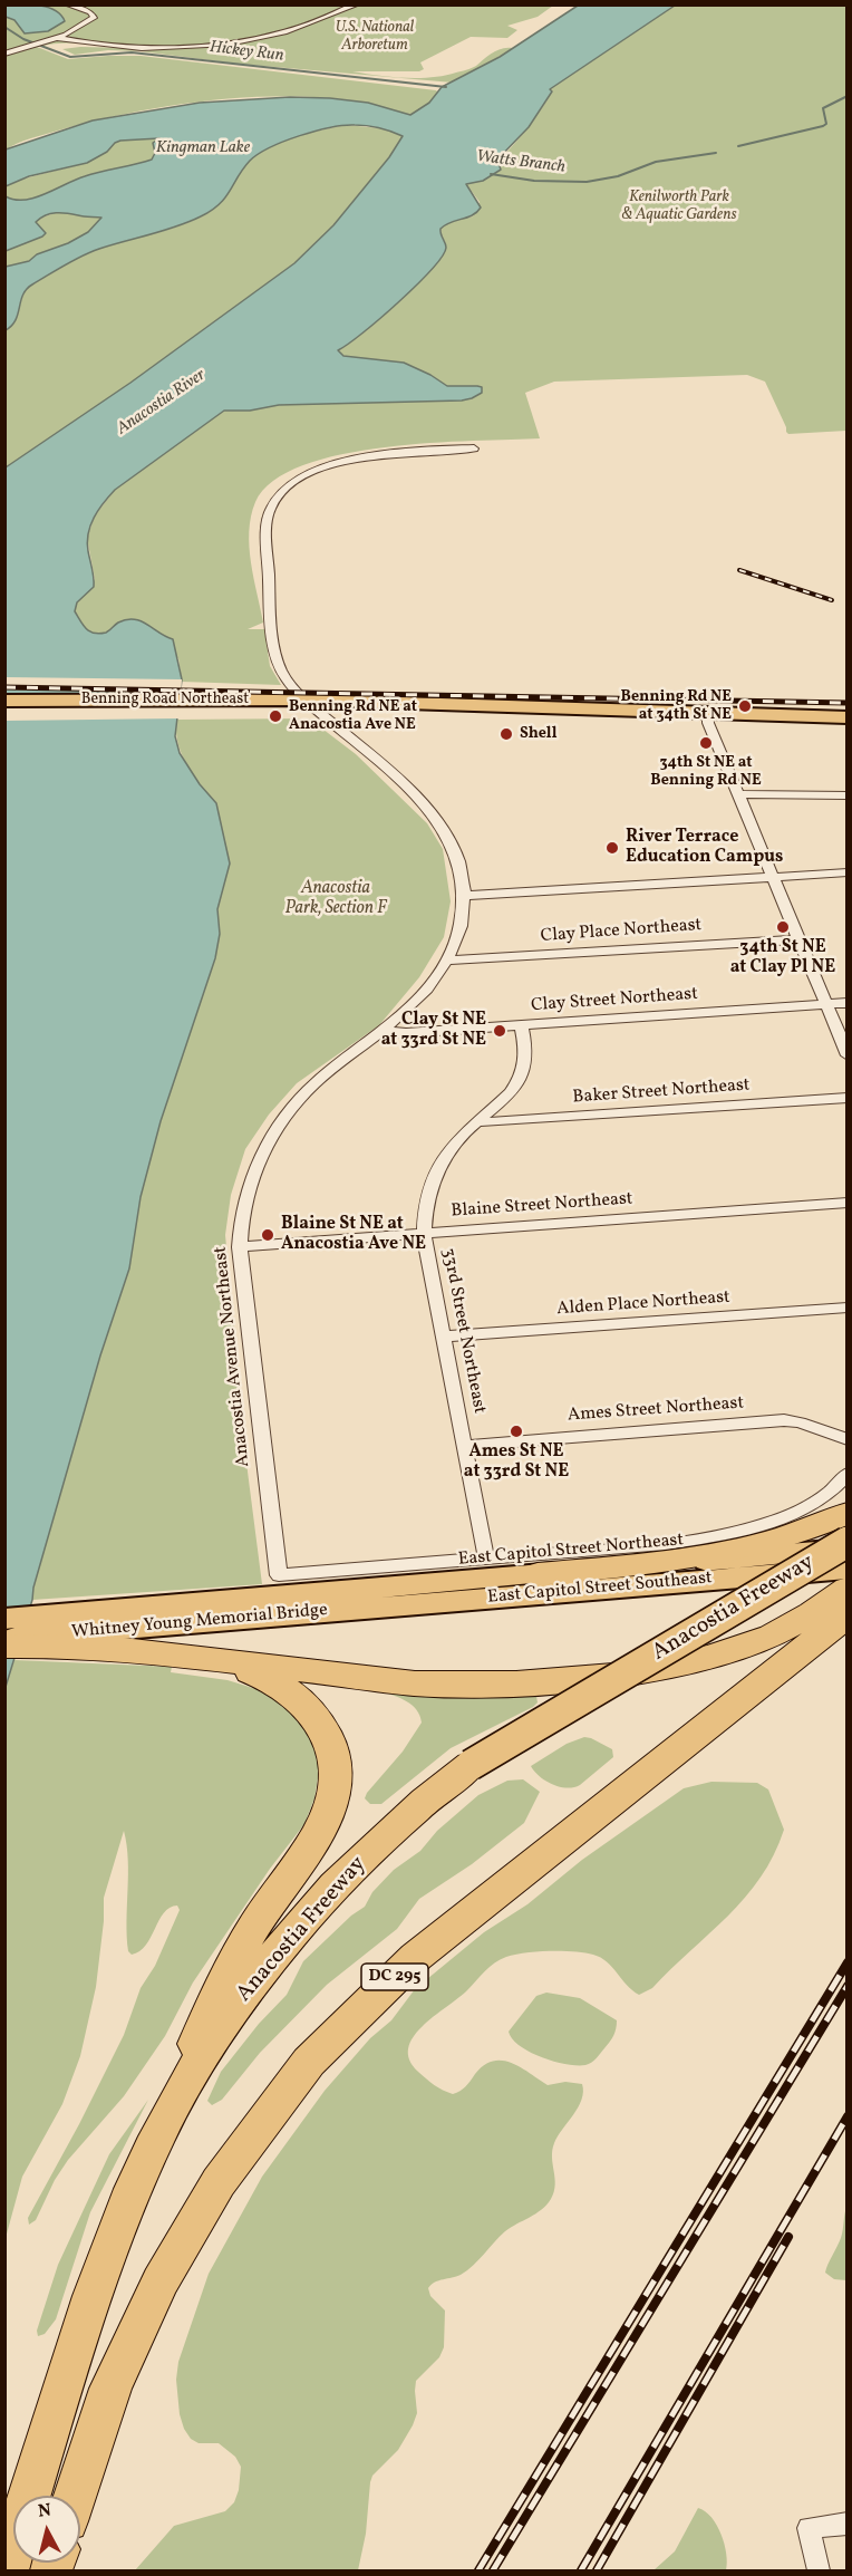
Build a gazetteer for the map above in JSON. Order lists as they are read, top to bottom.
{
  "streets": {
    "highway": ["Anacostia Freeway", "DC 295"],
    "main road": [
      "Benning Road Northeast",
      "East Capitol Street Northeast",
      "East Capitol Street Southeast",
      "Whitney Young Memorial Bridge"
    ],
    "street": [
      "Clay Place Northeast",
      "Clay Street Northeast",
      "Baker Street Northeast",
      "Blaine Street Northeast",
      "Alden Place Northeast",
      "33rd Street Northeast",
      "Anacostia Avenue Northeast",
      "Ames Street Northeast"
    ]
  },
  "crossings": [
    ["Benning Road Northeast", "Anacostia Avenue Northeast"],
    ["Clay Place Northeast", "Anacostia Avenue Northeast"],
    ["Clay Street Northeast", "33rd Street Northeast"],
    ["Clay Street Northeast", "Anacostia Avenue Northeast"],
    ["Baker Street Northeast", "33rd Street Northeast"],
    ["Blaine Street Northeast", "33rd Street Northeast"],
    ["Blaine Street Northeast", "Anacostia Avenue Northeast"],
    ["Alden Place Northeast", "33rd Street Northeast"],
    ["33rd Street Northeast", "Ames Street Northeast"],
    ["33rd Street Northeast", "East Capitol Street Northeast"],
    ["Anacostia Avenue Northeast", "East Capitol Street Northeast"],
    ["East Capitol Street Northeast", "East Capitol Street Southeast"],
    ["East Capitol Street Northeast", "Whitney Young Memorial Bridge"],
    ["East Capitol Street Southeast", "Whitney Young Memorial Bridge"]
  ],
  "water": [
    "Hickey Run",
    "Kingman Lake",
    "Watts Branch",
    "Anacostia River"
  ],
  "parks": ["U.S. National Arboretum", "Kenilworth Park & Aquatic Gardens", "Anacostia Park, Section F"],
  "places": [
    "Benning Rd NE at 34th St NE",
    "Benning Rd NE at Anacostia Ave NE",
    "Shell",
    "34th St NE at Benning Rd NE",
    "River Terrace Education Campus",
    "34th St NE at Clay Pl NE",
    "Clay St NE at 33rd St NE",
    "Blaine St NE at Anacostia Ave NE",
    "Ames St NE at 33rd St NE"
  ],
  "north": "top"
}
